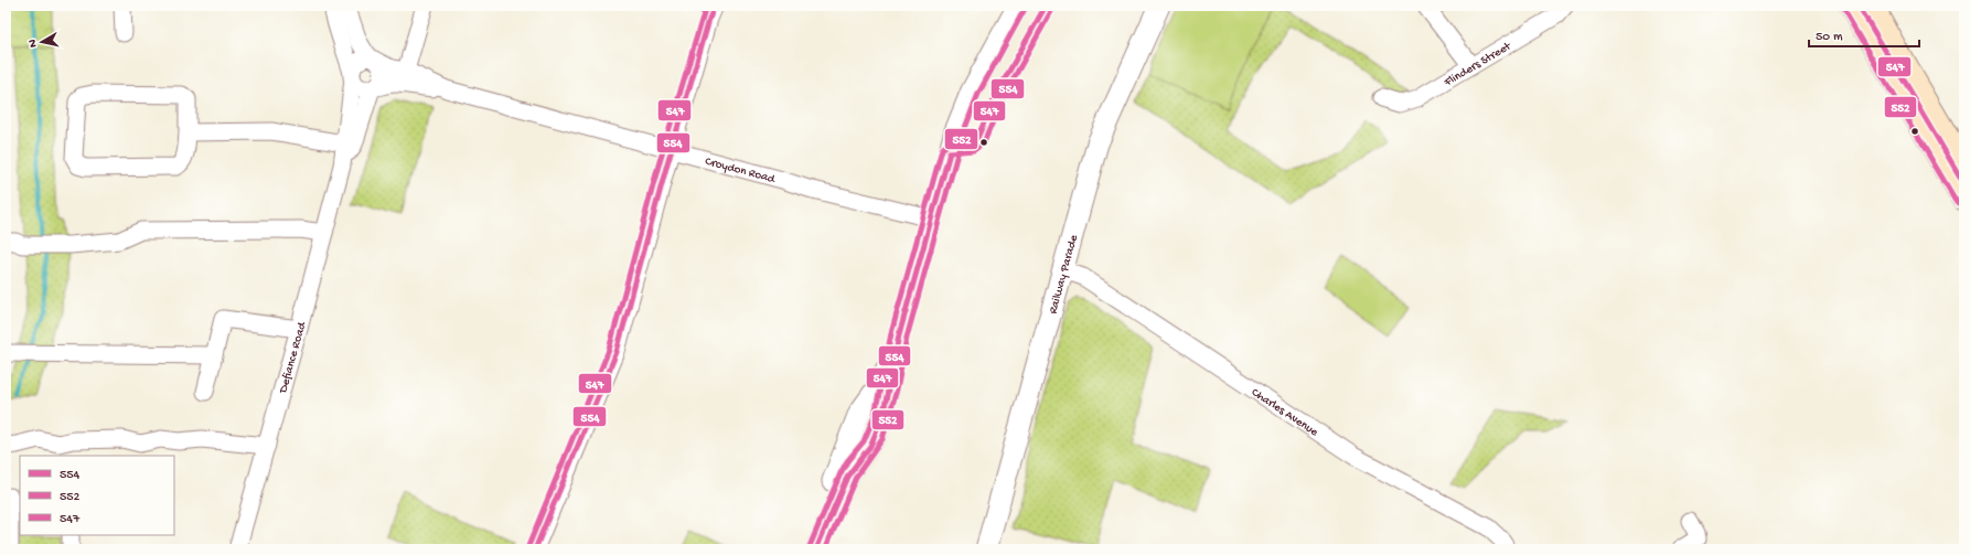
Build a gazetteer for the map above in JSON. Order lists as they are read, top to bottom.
{
  "streets": {
    "street": [
      "Flinders Street",
      "Croydon Road",
      "Railway Parade",
      "Defiance Road",
      "Charles Avenue"
    ]
  },
  "crossings": [
    ["Croydon Road", "Defiance Road"],
    ["Railway Parade", "Charles Avenue"]
  ],
  "lines": ["transit line 554", "transit line 547", "transit line 552"],
  "legend": ["554", "552", "547"],
  "scale_bar": "50 m",
  "north": "left"
}
